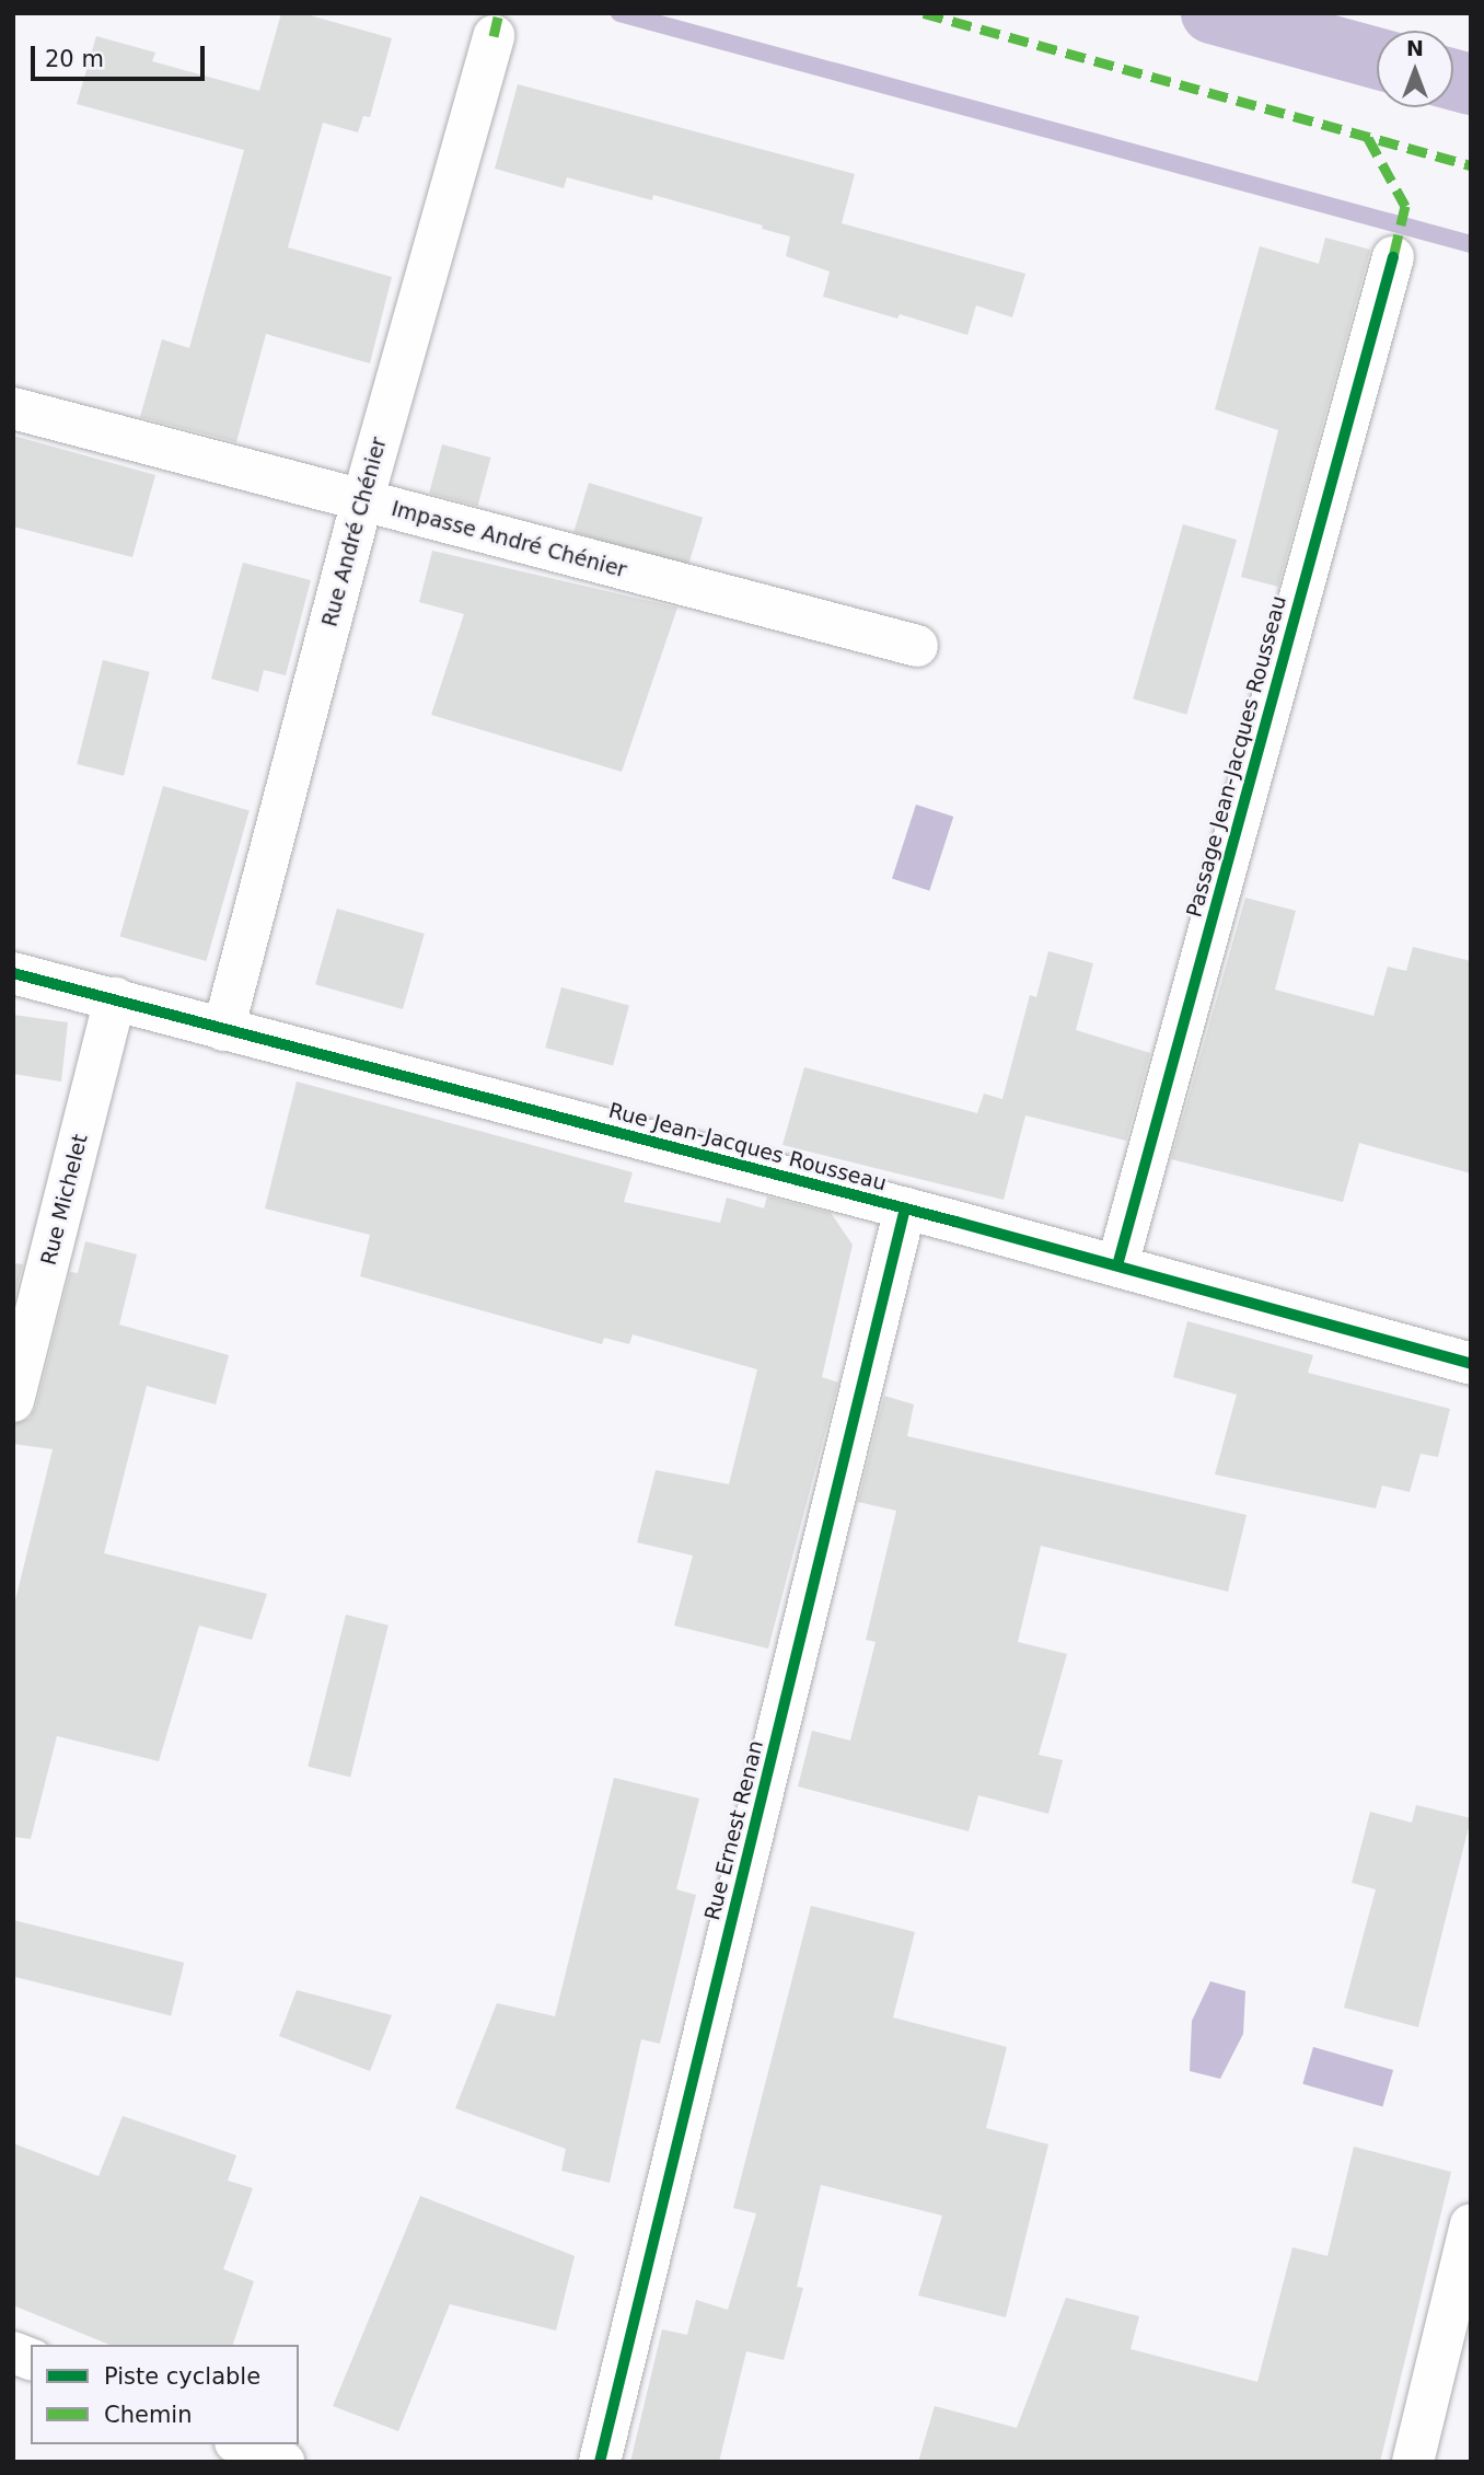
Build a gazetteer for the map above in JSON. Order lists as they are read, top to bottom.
{
  "streets": {
    "street": [
      "Rue André Chénier",
      "Impasse André Chénier",
      "Passage Jean-Jacques Rousseau",
      "Rue Jean-Jacques Rousseau",
      "Rue Michelet",
      "Rue Ernest Renan"
    ]
  },
  "crossings": [
    ["Rue André Chénier", "Impasse André Chénier"],
    ["Rue André Chénier", "Rue Jean-Jacques Rousseau"],
    ["Passage Jean-Jacques Rousseau", "Rue Jean-Jacques Rousseau"],
    ["Rue Jean-Jacques Rousseau", "Rue Michelet"],
    ["Rue Jean-Jacques Rousseau", "Rue Ernest Renan"]
  ],
  "legend": ["Piste cyclable", "Chemin"],
  "scale_bar": "20 m",
  "north": "top"
}
